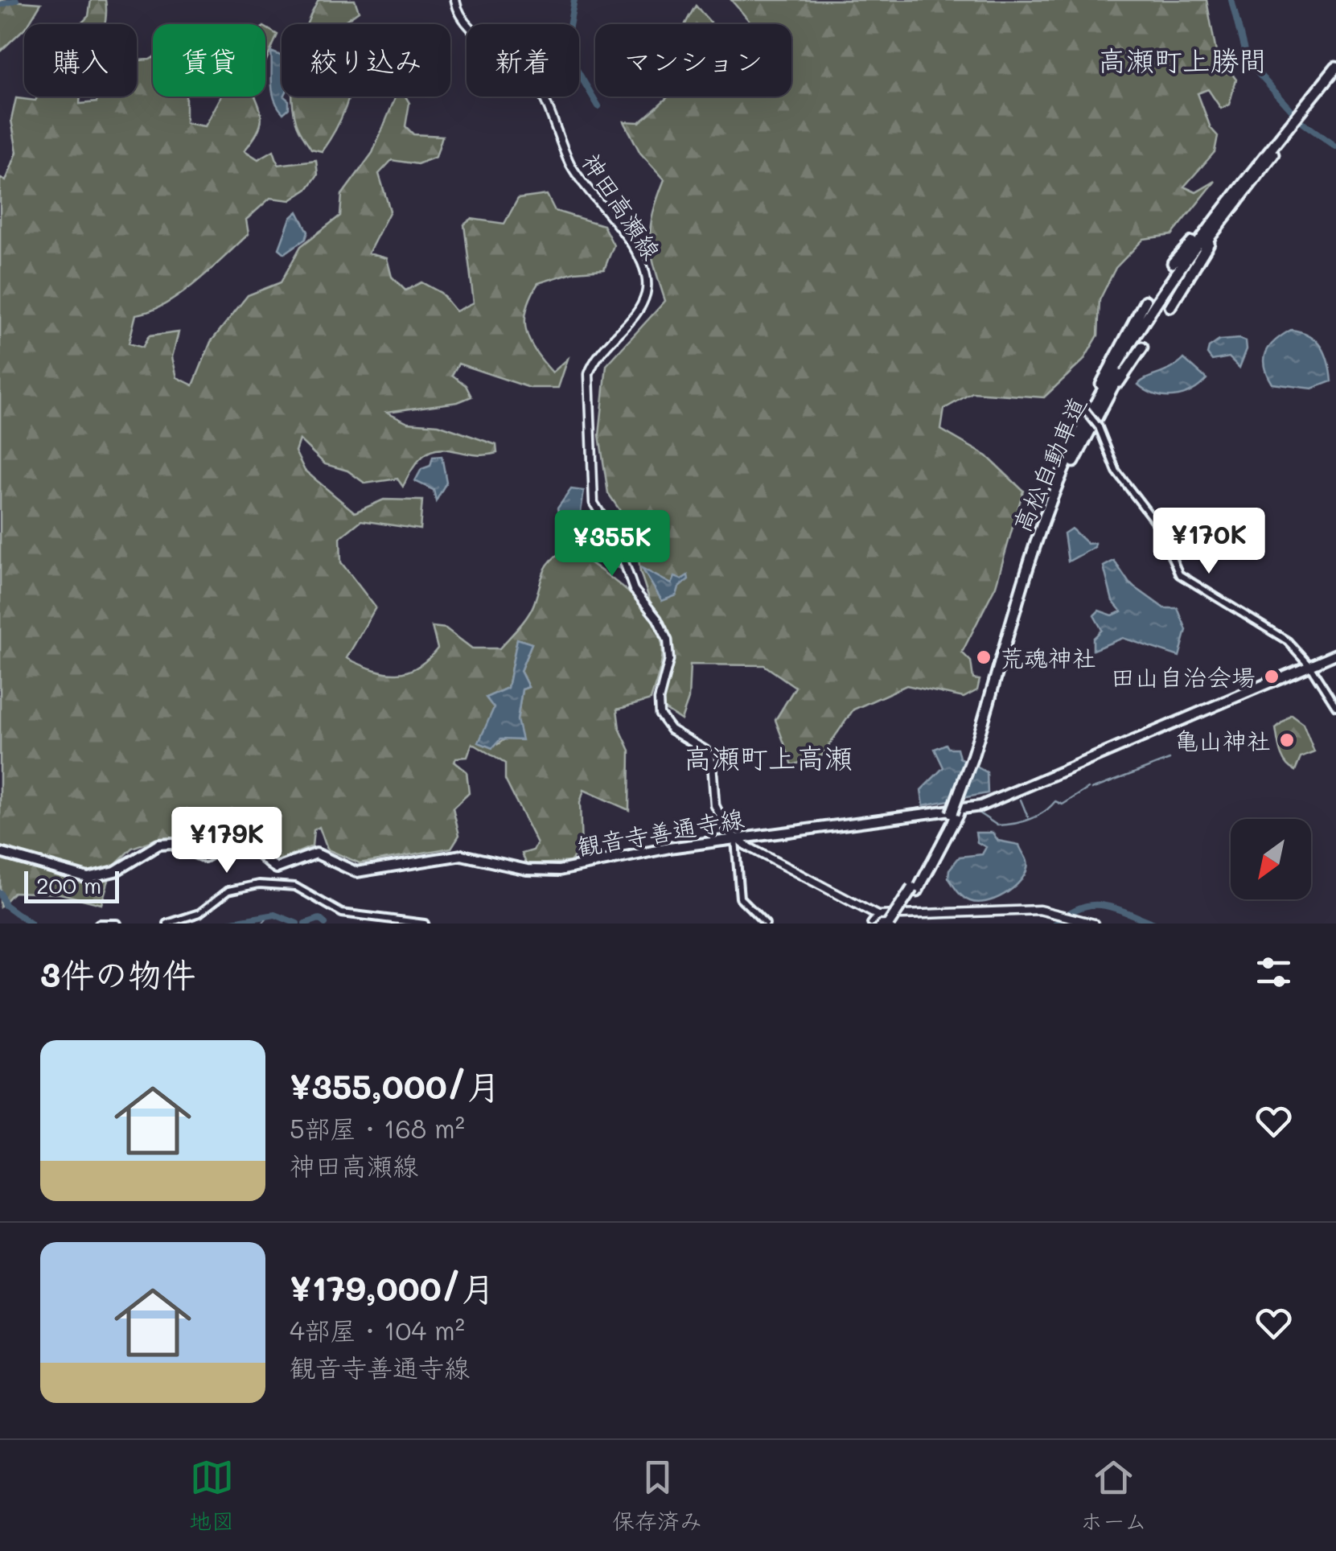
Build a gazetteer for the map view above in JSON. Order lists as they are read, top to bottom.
{
  "streets": {
    "highway": ["高松自動車道"],
    "main road": ["神田高瀬線", "観音寺善通寺線"]
  },
  "crossings": [
    ["神田高瀬線", "観音寺善通寺線"]
  ],
  "districts": ["高瀬町上勝間", "高瀬町上高瀬"],
  "places": ["荒魂神社", "田山自治会場", "亀山神社"],
  "scale_bar": "200 m",
  "north": "bottom left",
  "page": {
    "chip": [
      "購入",
      "賃貸",
      "絞り込み",
      "新着",
      "マンション"
    ],
    "price": ["¥170K", "¥355K", "¥179K"],
    "scale": "200 m",
    "heading": "3件の物件",
    "list": [
      {
        "name": "¥355,000/月",
        "note": "5部屋 · 168 m² · 神田高瀬線"
      },
      {
        "name": "¥179,000/月",
        "note": "4部屋 · 104 m² · 観音寺善通寺線"
      }
    ],
    "tabs": ["地図", "保存済み", "ホーム"]
  }
}
